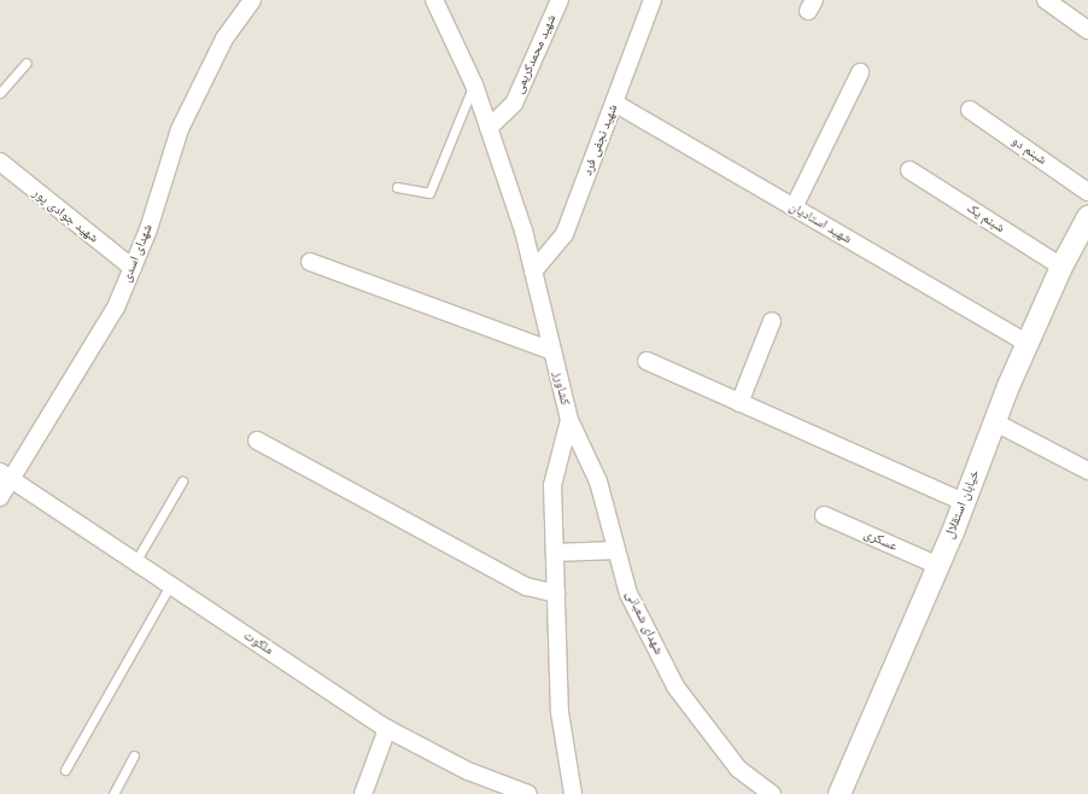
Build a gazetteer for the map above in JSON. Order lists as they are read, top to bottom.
{
  "streets": {
    "street": [
      "شهید محمدکریمی",
      "شهید نجفی فرد",
      "شبنم دو",
      "شهید جوادی پور",
      "شبنم یک",
      "شهید استادیان",
      "شهدای اسدی",
      "کشاورز",
      "خیابان استقلال",
      "عسکری",
      "شهدای شعبانی",
      "ملکوت"
    ]
  },
  "crossings": [
    ["شهید محمدکریمی", "کشاورز"],
    ["شهید نجفی فرد", "شهید استادیان"],
    ["شهید نجفی فرد", "کشاورز"],
    ["شهید جوادی پور", "شهدای اسدی"],
    ["شبنم یک", "خیابان استقلال"],
    ["شهید استادیان", "خیابان استقلال"],
    ["شهدای اسدی", "ملکوت"],
    ["کشاورز", "شهدای شعبانی"],
    ["خیابان استقلال", "عسکری"]
  ]
}
